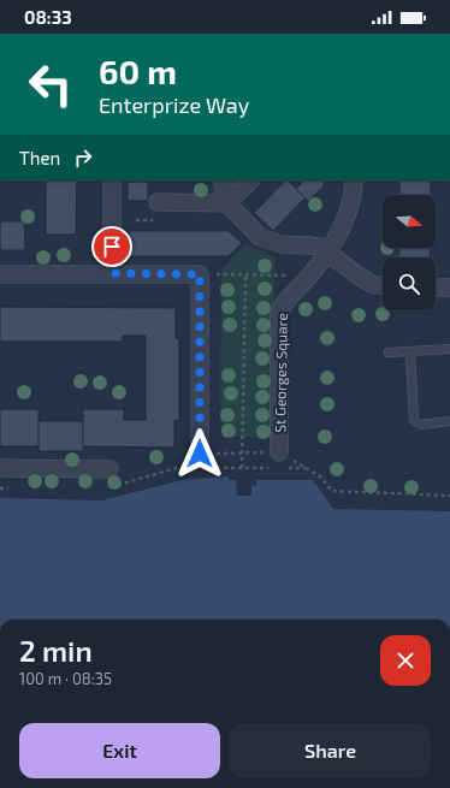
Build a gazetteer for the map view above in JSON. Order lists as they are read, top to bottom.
{
  "streets": {
    "street": ["St Georges Square"]
  },
  "north": "right",
  "page": {
    "status": "08:33",
    "turn": ["60 m", "Enterprize Way"],
    "then": "Then",
    "heading": ["2 min", "100 m · 08:35"],
    "buttons": ["Exit", "Share"]
  }
}
